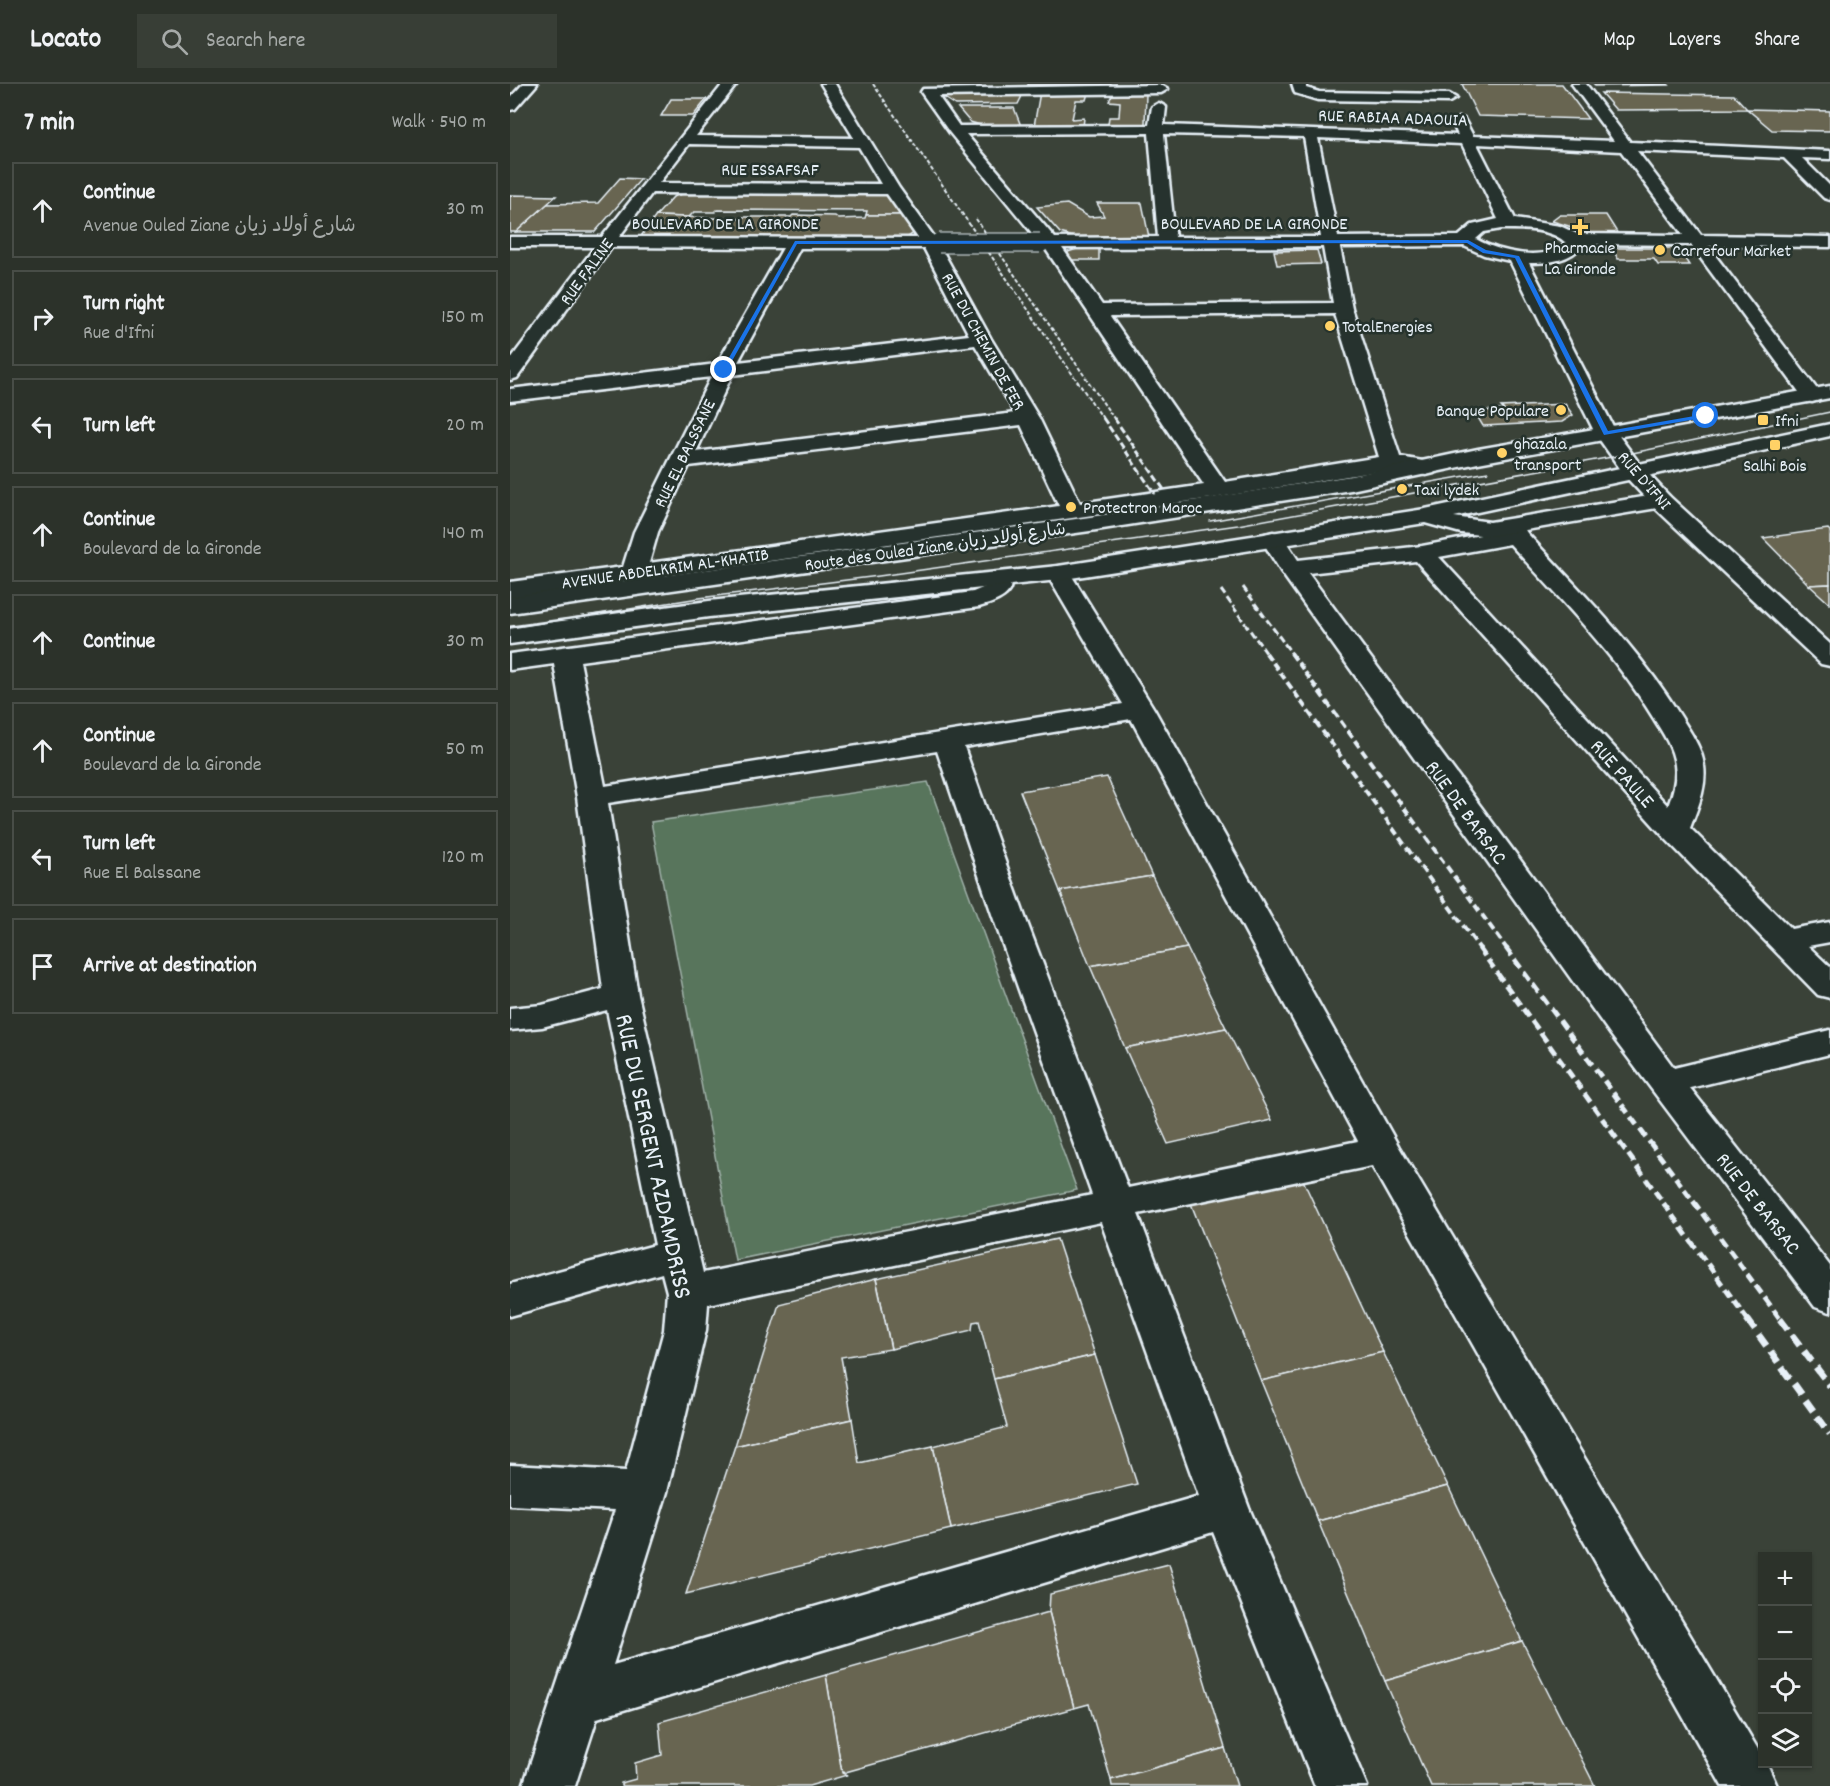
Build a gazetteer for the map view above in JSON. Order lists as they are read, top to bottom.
{
  "streets": {
    "main road": [
      "RUE RABIAA ADAOUIA",
      "RUE ESSAFSAF",
      "BOULEVARD DE LA GIRONDE",
      "RUE FALINE",
      "RUE DU CHEMIN DE FER",
      "RUE EL BALSSANE",
      "RUE D'IFNI",
      "Route des Ouled Ziane شارع أولاد زيان",
      "AVENUE ABDELKRIM AL-KHATIB",
      "RUE PAULE",
      "RUE DE BARSAC",
      "RUE DU SERGENT AZDAMDRISS"
    ]
  },
  "crossings": [
    ["RUE ESSAFSAF", "RUE FALINE"],
    ["RUE ESSAFSAF", "RUE DU CHEMIN DE FER"],
    ["BOULEVARD DE LA GIRONDE", "RUE FALINE"],
    ["BOULEVARD DE LA GIRONDE", "RUE DU CHEMIN DE FER"],
    ["BOULEVARD DE LA GIRONDE", "RUE EL BALSSANE"],
    ["RUE DU CHEMIN DE FER", "AVENUE ABDELKRIM AL-KHATIB"],
    ["RUE EL BALSSANE", "AVENUE ABDELKRIM AL-KHATIB"],
    ["RUE D'IFNI", "Route des Ouled Ziane شارع أولاد زيان"],
    ["Route des Ouled Ziane شارع أولاد زيان", "AVENUE ABDELKRIM AL-KHATIB"],
    ["Route des Ouled Ziane شارع أولاد زيان", "RUE DE BARSAC"]
  ],
  "places": {
    "health": ["Pharmacie La Gironde"],
    "other": [
      "Carrefour Market",
      "TotalEnergies",
      "Banque Populare",
      "ghazala transport",
      "Taxi lydek",
      "Protectron Maroc"
    ],
    "transit": ["Ifni", "Salhi Bois"]
  },
  "page": {
    "header": "Locato",
    "search": "Search here",
    "nav": ["Map", "Layers", "Share"],
    "heading": ["7 min", "Walk · 540 m"],
    "list": [
      ["Continue", "Avenue Ouled Ziane شارع أولاد زيان", "30 m"],
      ["Turn right", "Rue d'Ifni", "150 m"],
      ["Turn left", "20 m"],
      ["Continue", "Boulevard de la Gironde", "140 m"],
      ["Continue", "30 m"],
      ["Continue", "Boulevard de la Gironde", "50 m"],
      ["Turn left", "Rue El Balssane", "120 m"],
      "Arrive at destination"
    ],
    "map_buttons": ["+", "−"]
  }
}
